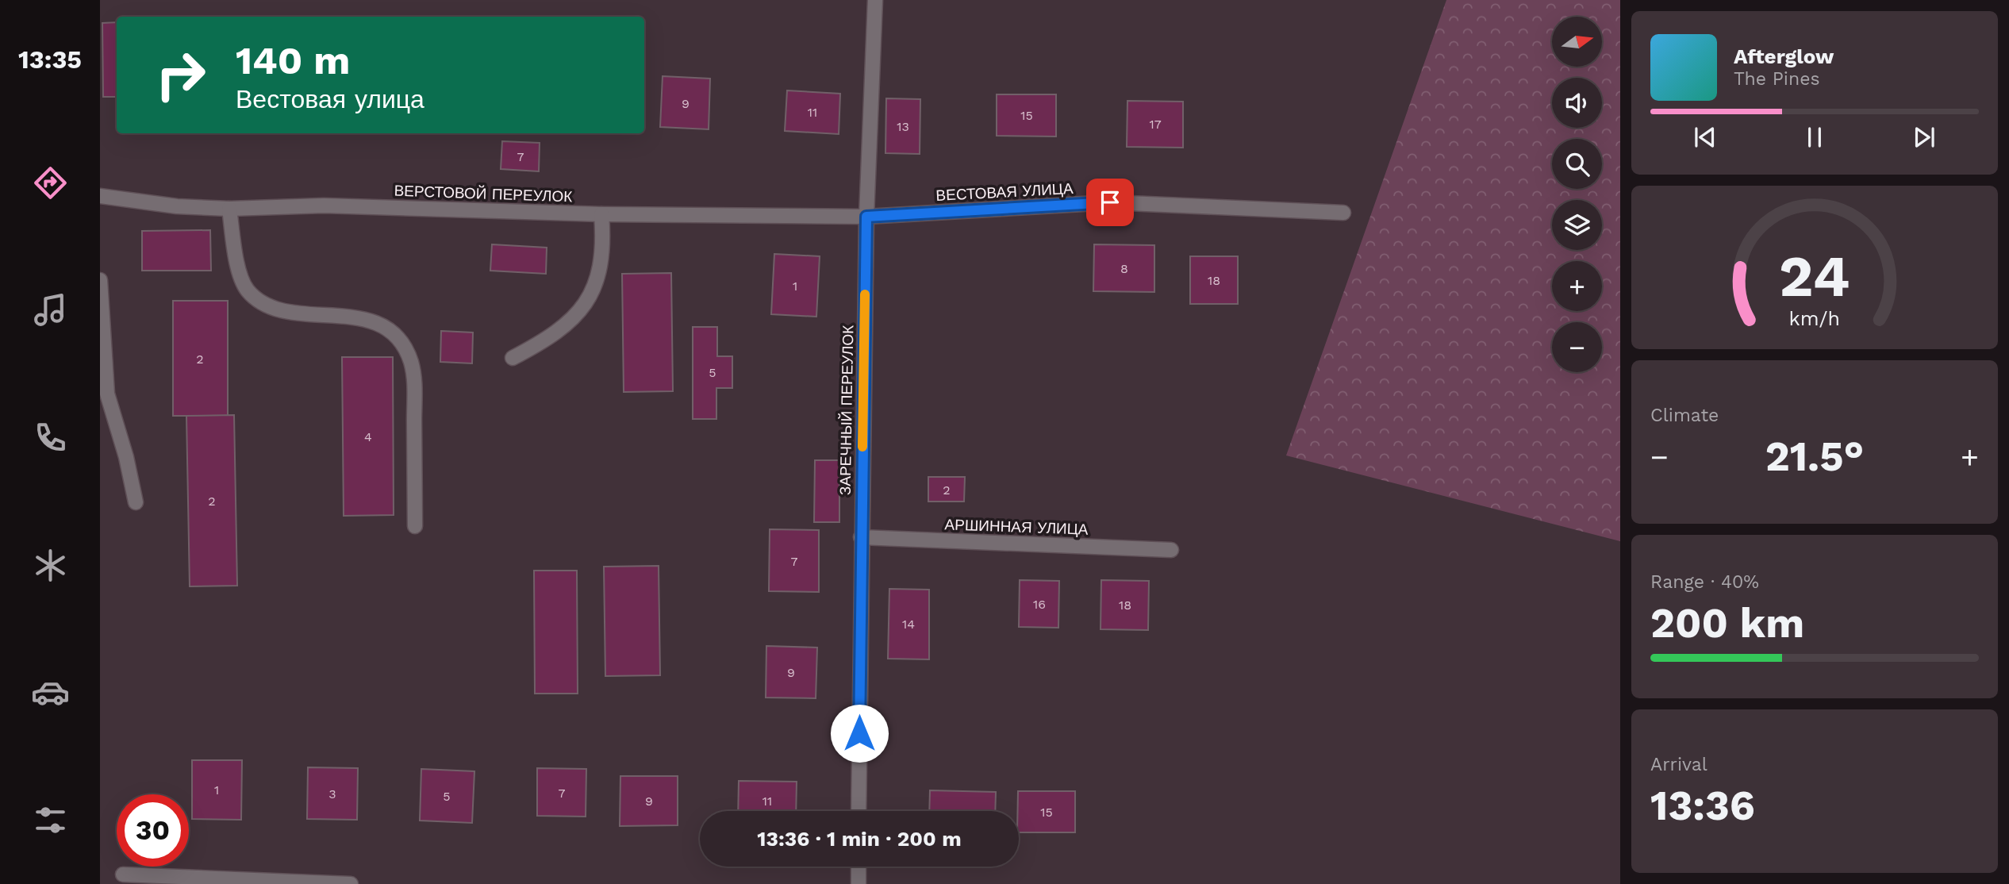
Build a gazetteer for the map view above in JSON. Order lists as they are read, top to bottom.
{
  "streets": {
    "street": [
      "ВЕСТОВАЯ УЛИЦА",
      "ВЕРСТОВОЙ ПЕРЕУЛОК",
      "ЗАРЕЧНЫЙ ПЕРЕУЛОК",
      "АРШИННАЯ УЛИЦА"
    ]
  },
  "crossings": [
    ["ВЕСТОВАЯ УЛИЦА", "ВЕРСТОВОЙ ПЕРЕУЛОК"],
    ["ВЕСТОВАЯ УЛИЦА", "ЗАРЕЧНЫЙ ПЕРЕУЛОК"],
    ["ВЕРСТОВОЙ ПЕРЕУЛОК", "ЗАРЕЧНЫЙ ПЕРЕУЛОК"],
    ["ЗАРЕЧНЫЙ ПЕРЕУЛОК", "АРШИННАЯ УЛИЦА"]
  ],
  "house_numbers": [
    "9",
    "11",
    "15",
    "17",
    "13",
    "7",
    "8",
    "18",
    "1",
    "2",
    "5",
    "4",
    "2",
    "2",
    "7",
    "16",
    "18",
    "14",
    "9",
    "1",
    "7",
    "3",
    "5",
    "9",
    "11",
    "15"
  ],
  "north": "right",
  "page": {
    "tabs": "13:35",
    "map_buttons": ["+", "−"],
    "turn": ["140 m", "Вестовая улица"],
    "song": ["Afterglow", "The Pines"],
    "tile": [
      "Climate",
      ["Range · 40%", "200 km"],
      ["Arrival", "13:36"]
    ],
    "heat": ["−", "21.5°", "+"],
    "limit": "30",
    "trip": "13:36 · 1 min · 200 m",
    "gauge": ["24", "km/h"]
  }
}
